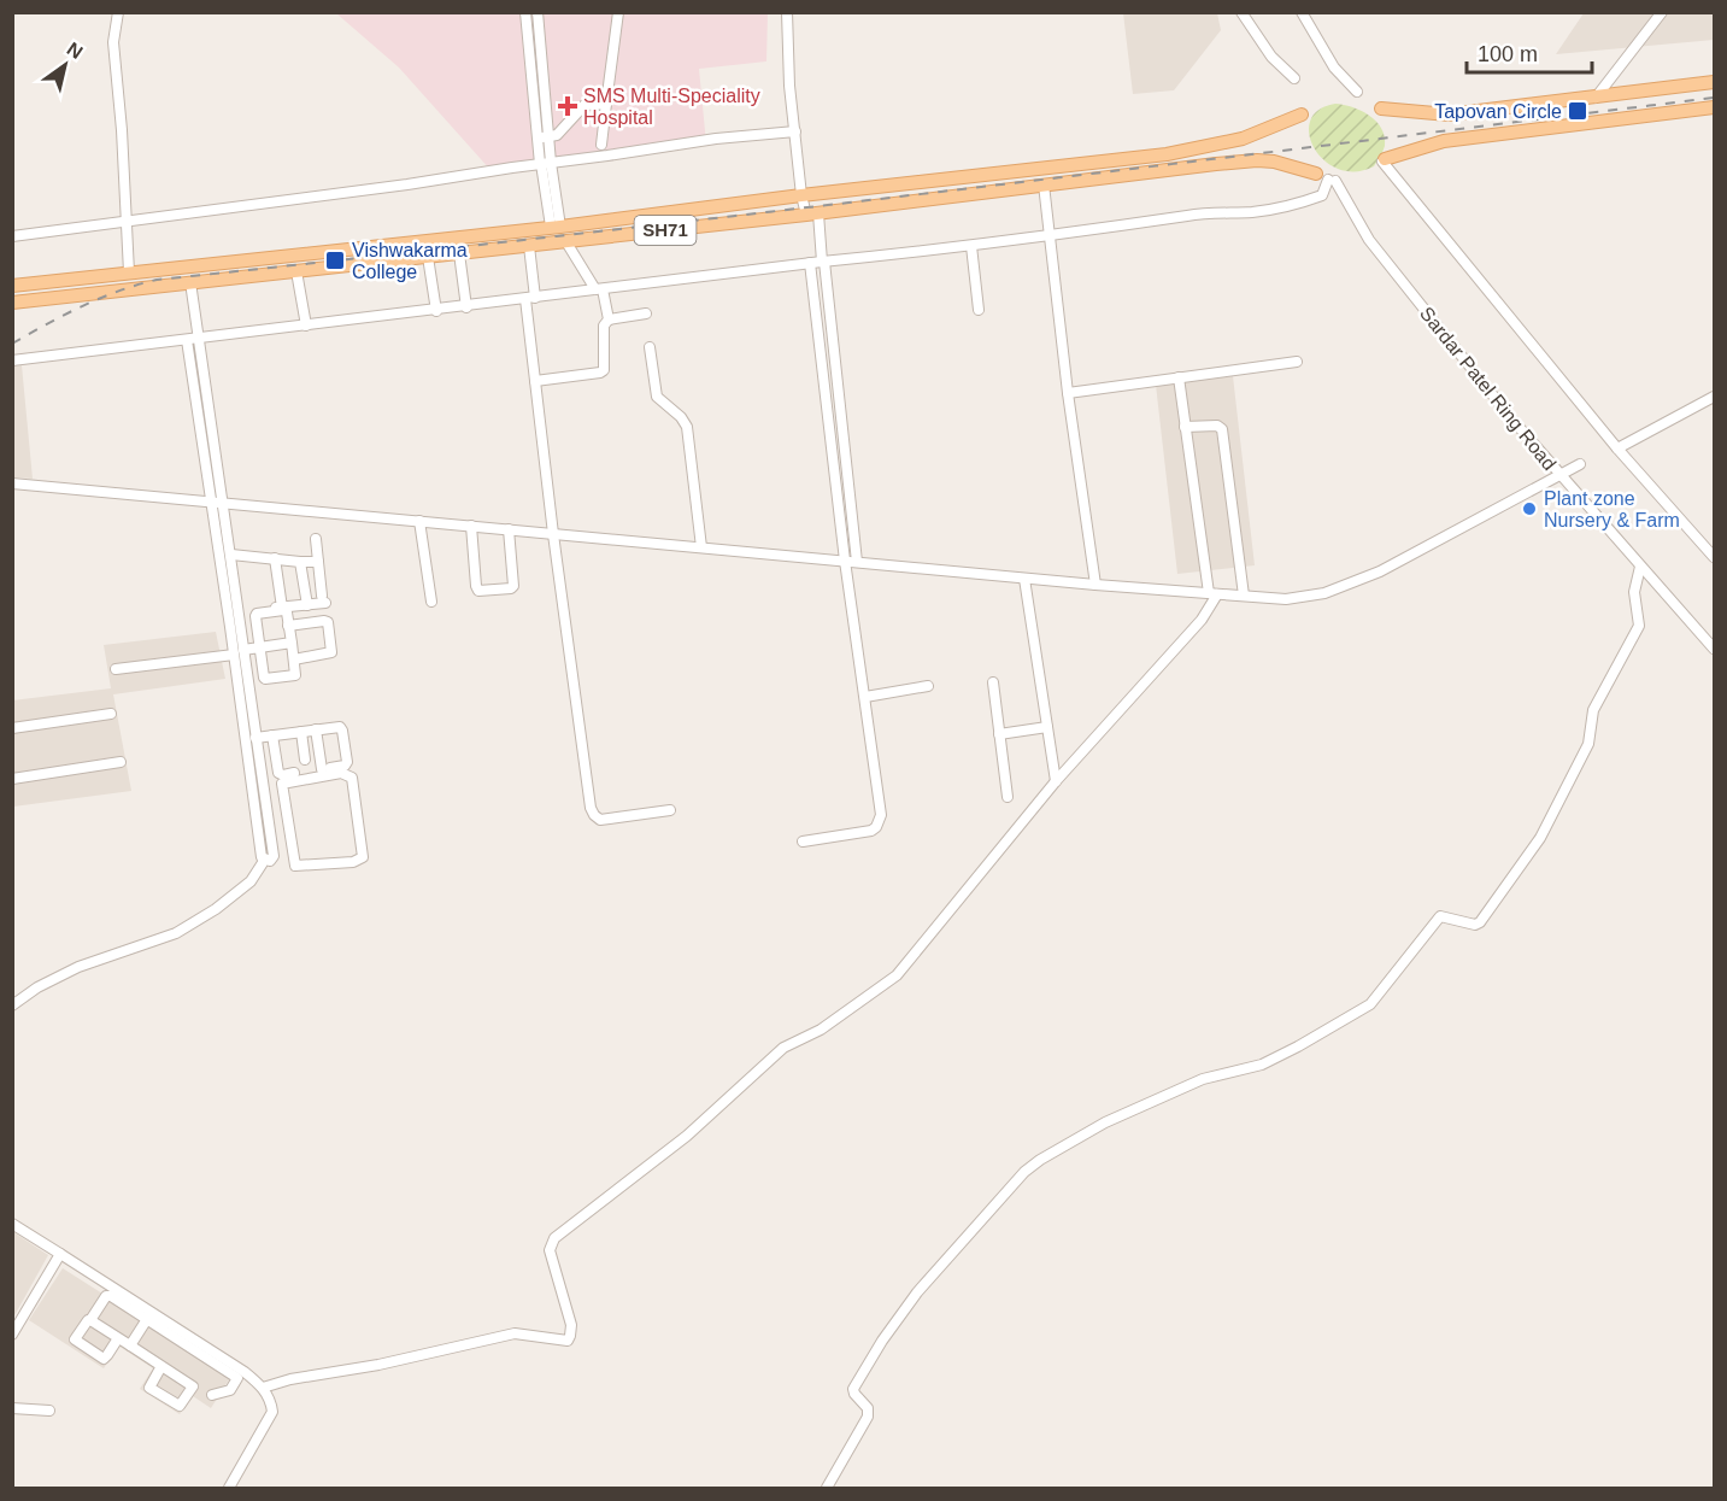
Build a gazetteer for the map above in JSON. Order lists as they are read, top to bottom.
{
  "streets": {
    "main road": ["SH71"],
    "street": ["Sardar Patel Ring Road"]
  },
  "crossings": [
    ["SH71", "Sardar Patel Ring Road"]
  ],
  "places": {
    "health": ["SMS Multi-Speciality Hospital"],
    "transit": ["Tapovan Circle", "Vishwakarma College"],
    "other": ["Plant zone Nursery & Farm"]
  },
  "scale_bar": "100 m",
  "north": "top right"
}
